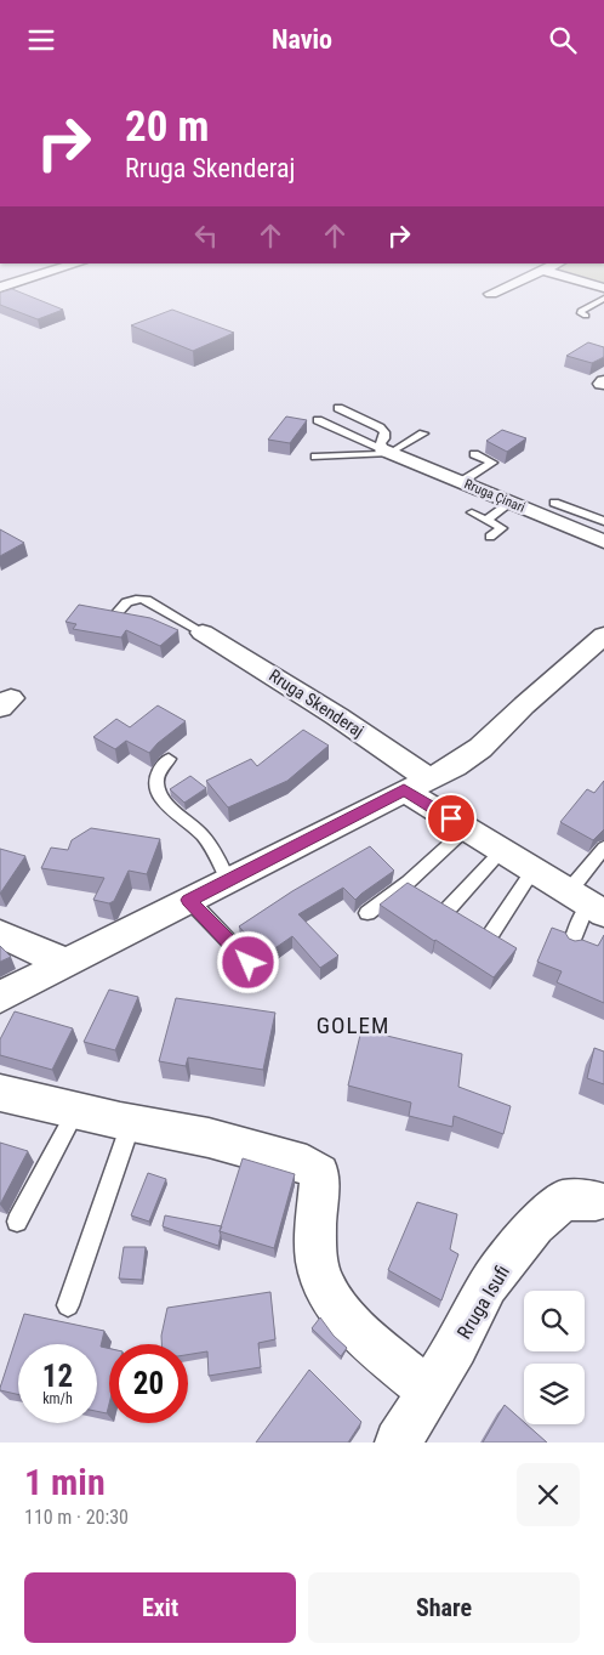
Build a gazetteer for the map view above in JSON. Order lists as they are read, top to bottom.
{
  "streets": {
    "street": ["Rruga Çinari", "Rruga Skenderaj", "Rruga Isufi"]
  },
  "districts": ["GOLEM"],
  "page": {
    "header": "Navio",
    "turn": ["20 m", "Rruga Skenderaj"],
    "speed": "12 km/h",
    "limit": "20",
    "heading": ["1 min", "110 m · 20:30"],
    "buttons": ["Exit", "Share"]
  }
}
